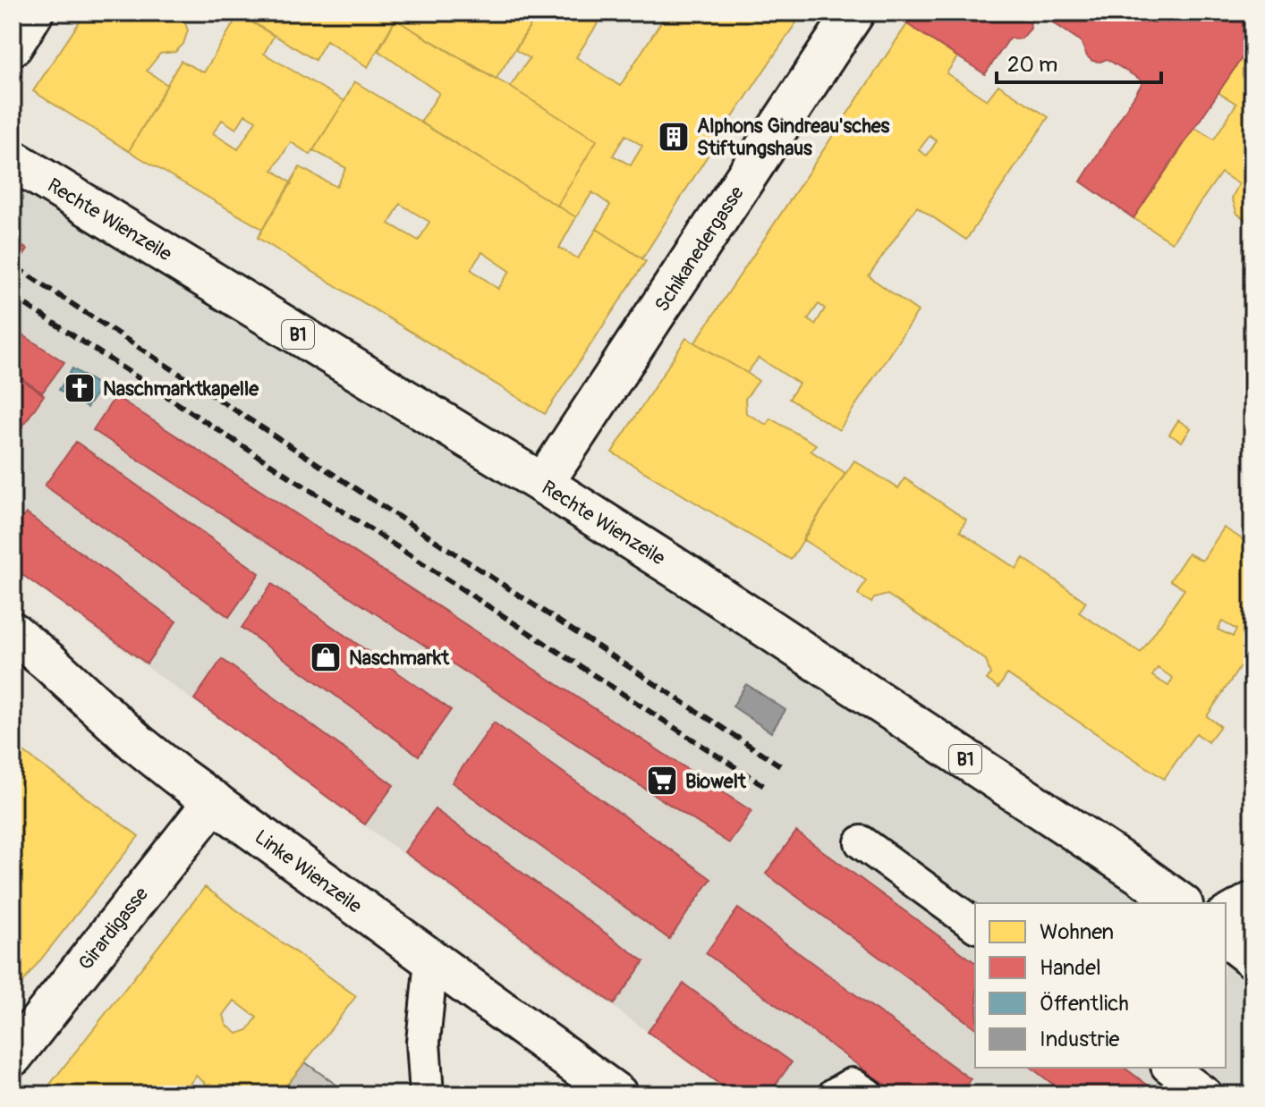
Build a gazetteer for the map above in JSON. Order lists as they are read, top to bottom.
{
  "streets": {
    "main road": [
      "Rechte Wienzeile",
      "Schikanedergasse",
      "B1",
      "Linke Wienzeile",
      "Girardigasse"
    ]
  },
  "crossings": [
    ["Rechte Wienzeile", "Schikanedergasse"],
    ["Linke Wienzeile", "Girardigasse"]
  ],
  "places": {
    "building": ["Alphons Gindreau'sches Stiftungshaus"],
    "church": ["Naschmarktkapelle"],
    "shop": ["Naschmarkt"],
    "supermarket": ["Biowelt"]
  },
  "legend": [
    "Wohnen",
    "Handel",
    "Öffentlich",
    "Industrie"
  ],
  "scale_bar": "20 m"
}
